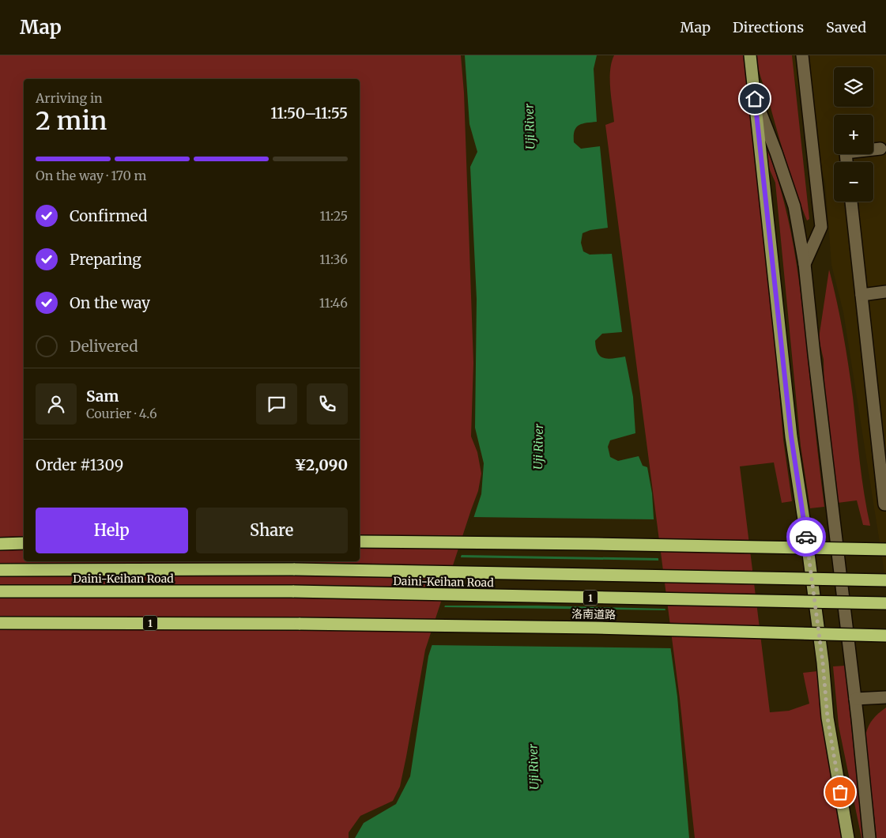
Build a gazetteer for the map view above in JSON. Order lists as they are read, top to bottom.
{
  "streets": {
    "highway": ["Daini-Keihan Road", "1", "洛南道路"]
  },
  "water": ["Uji River"],
  "page": {
    "header": "Map",
    "nav": ["Map", "Directions", "Saved"],
    "map_buttons": ["+", "−"],
    "heading": ["2 min", "Arriving in", "11:50–11:55"],
    "panel": [
      "Sam",
      "Courier · 4.6",
      "Order #1309",
      "¥2,090"
    ],
    "bar": "On the way · 170 m",
    "list": [
      ["Confirmed", "11:25"],
      ["Preparing", "11:36"],
      ["On the way", "11:46"],
      "Delivered"
    ],
    "buttons": ["Help", "Share"]
  }
}
